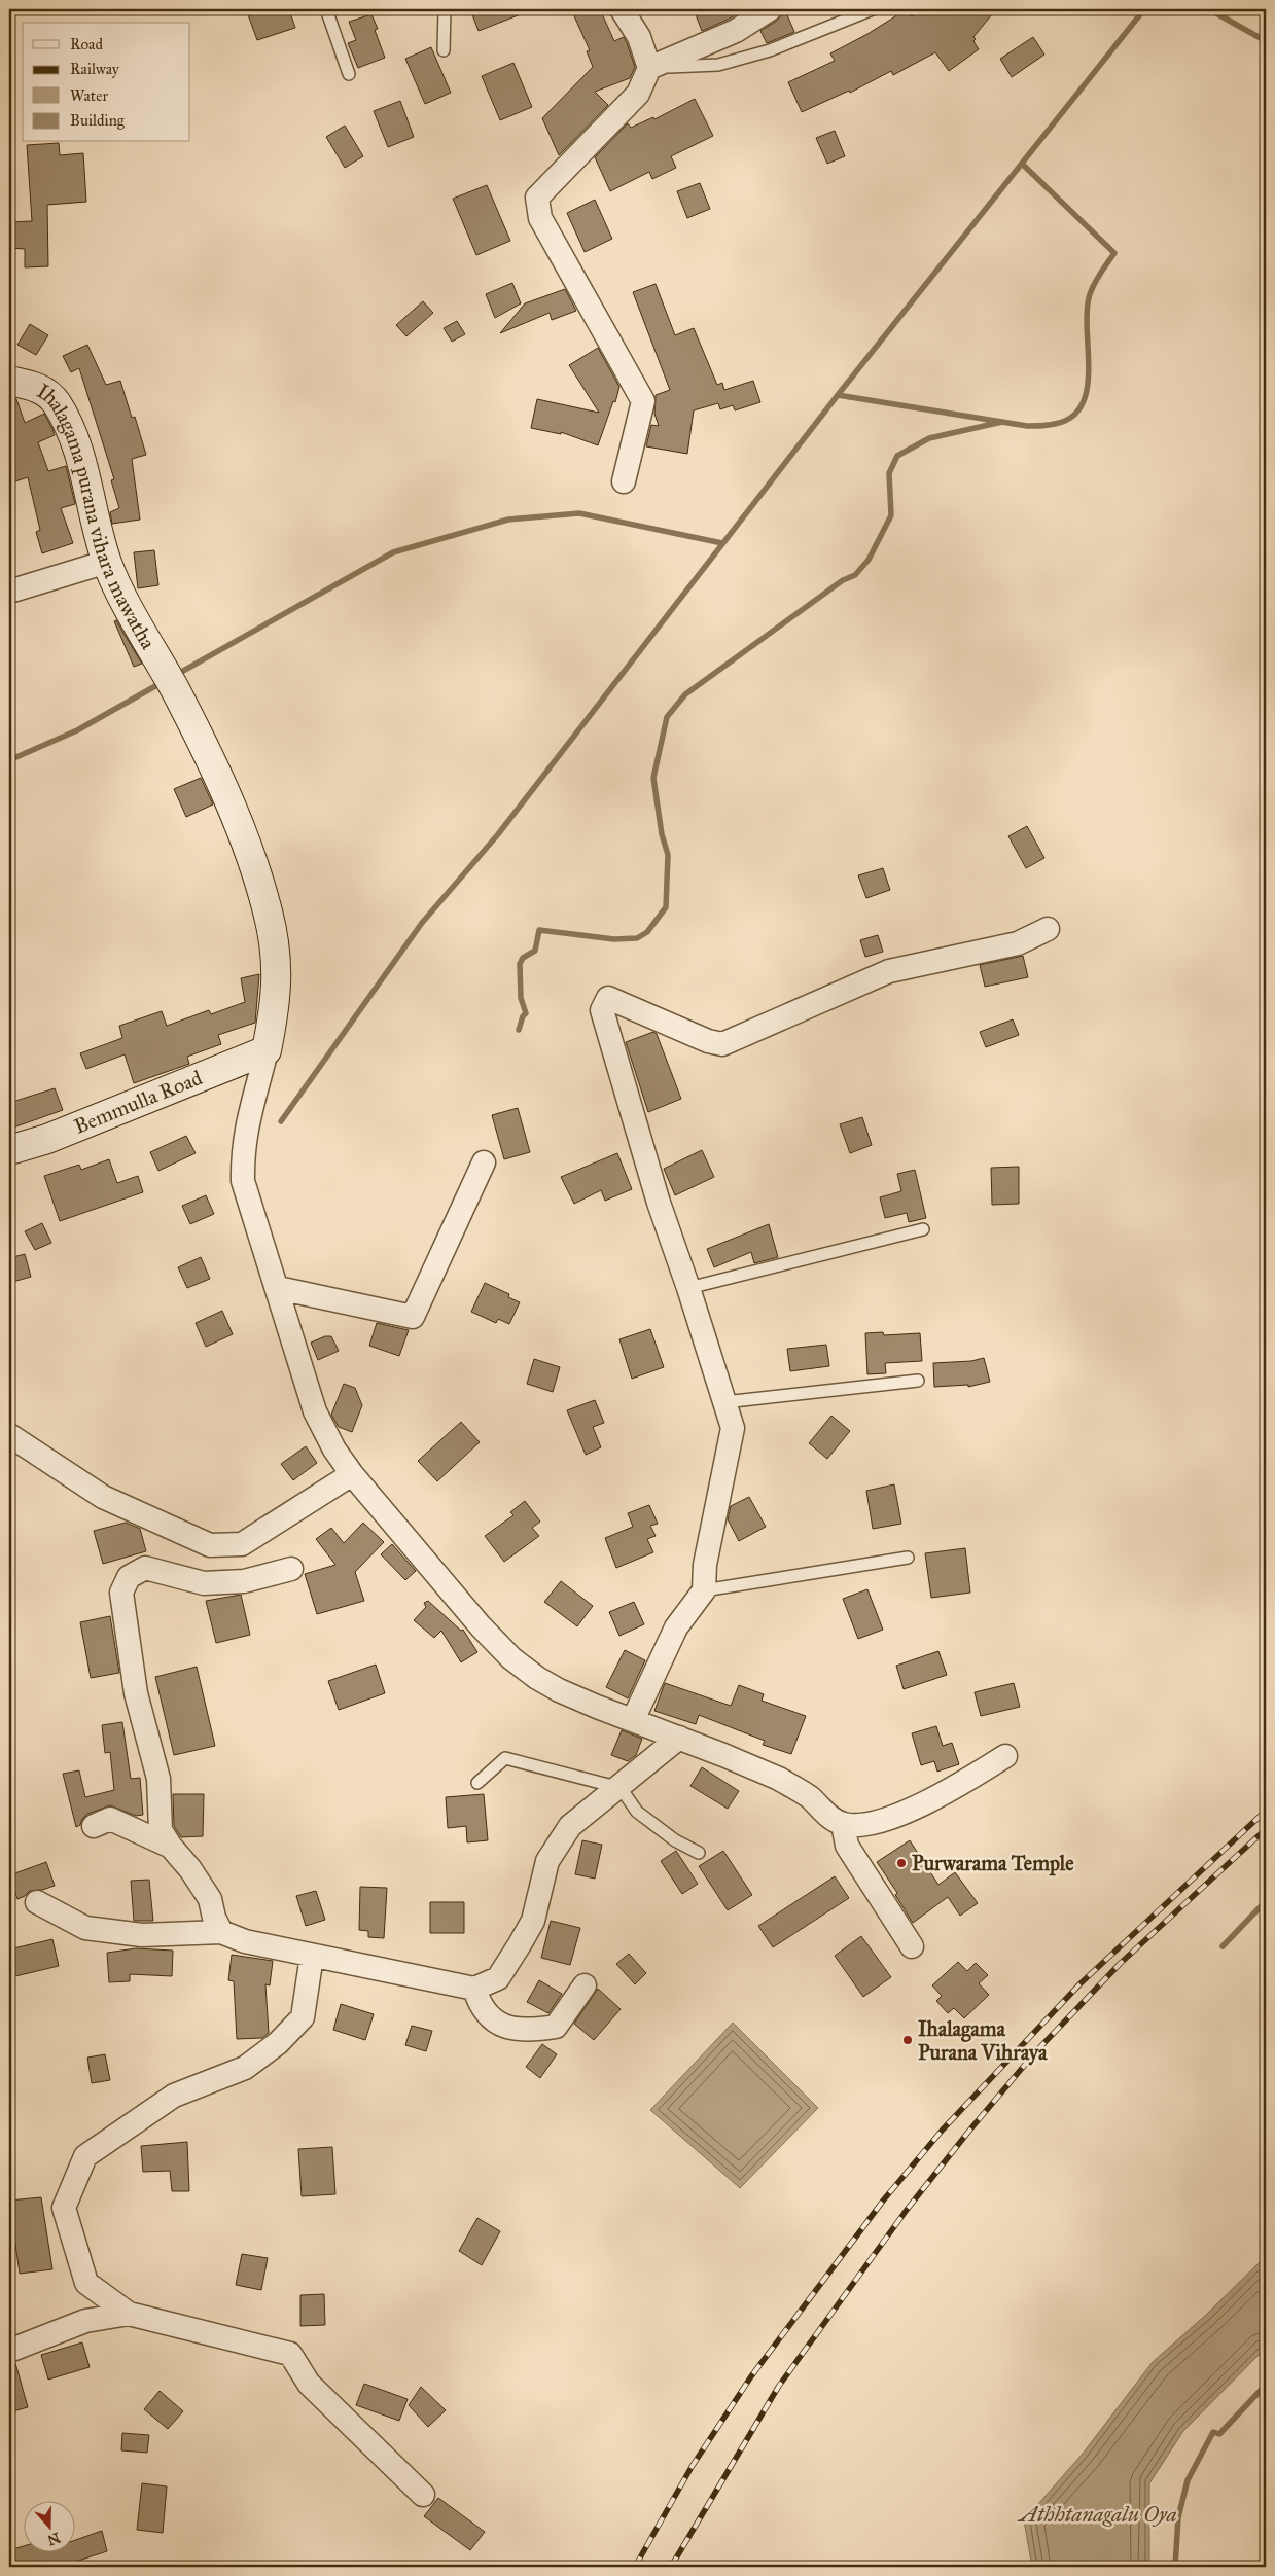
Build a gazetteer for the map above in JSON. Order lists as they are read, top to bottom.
{
  "streets": {
    "street": ["Ihalagama purana vihara mawatha", "Bemmulla Road"]
  },
  "crossings": [
    ["Ihalagama purana vihara mawatha", "Bemmulla Road"]
  ],
  "water": ["Athhtanagalu Oya"],
  "places": ["Purwarama Temple", "Ihalagama Purana Vihraya"],
  "legend": [
    "Road",
    "Railway",
    "Water",
    "Building"
  ],
  "north": "bottom"
}
